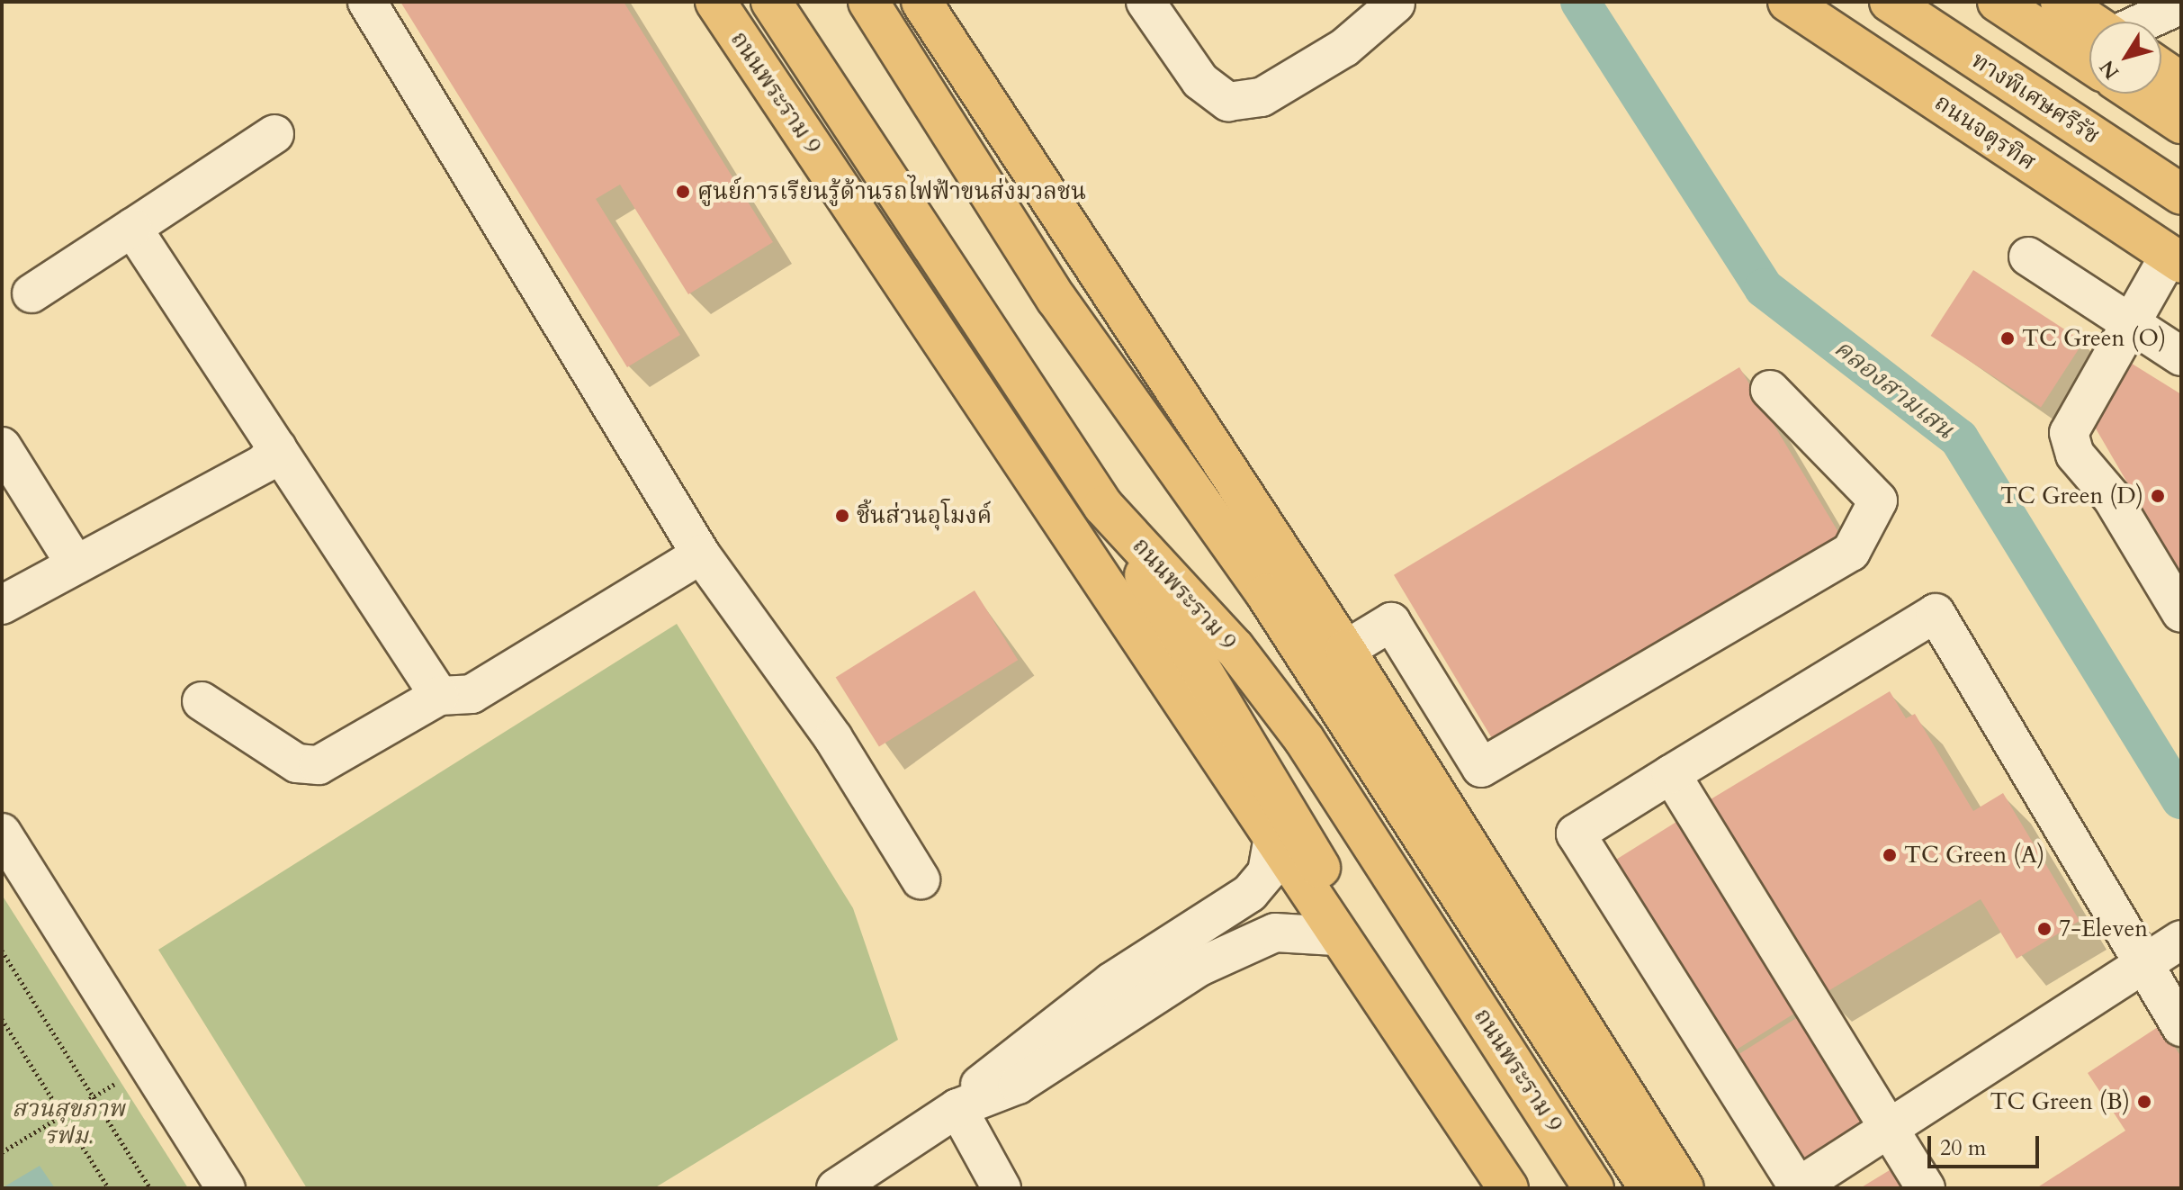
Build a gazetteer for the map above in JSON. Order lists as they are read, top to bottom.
{
  "streets": {
    "main road": ["ถนนพระราม 9", "ทางพิเศษศรีรัช", "ถนนจตุรทิศ"]
  },
  "water": ["คลองสามเสน"],
  "parks": ["สวนสุขภาพ รฟม."],
  "places": [
    "ศูนย์การเรียนรู้ด้านรถไฟฟ้าขนส่งมวลชน",
    "TC Green (O)",
    "TC Green (D)",
    "ชิ้นส่วนอุโมงค์",
    "TC Green (A)",
    "7-Eleven",
    "TC Green (B)"
  ],
  "scale_bar": "20 m",
  "north": "bottom left"
}
